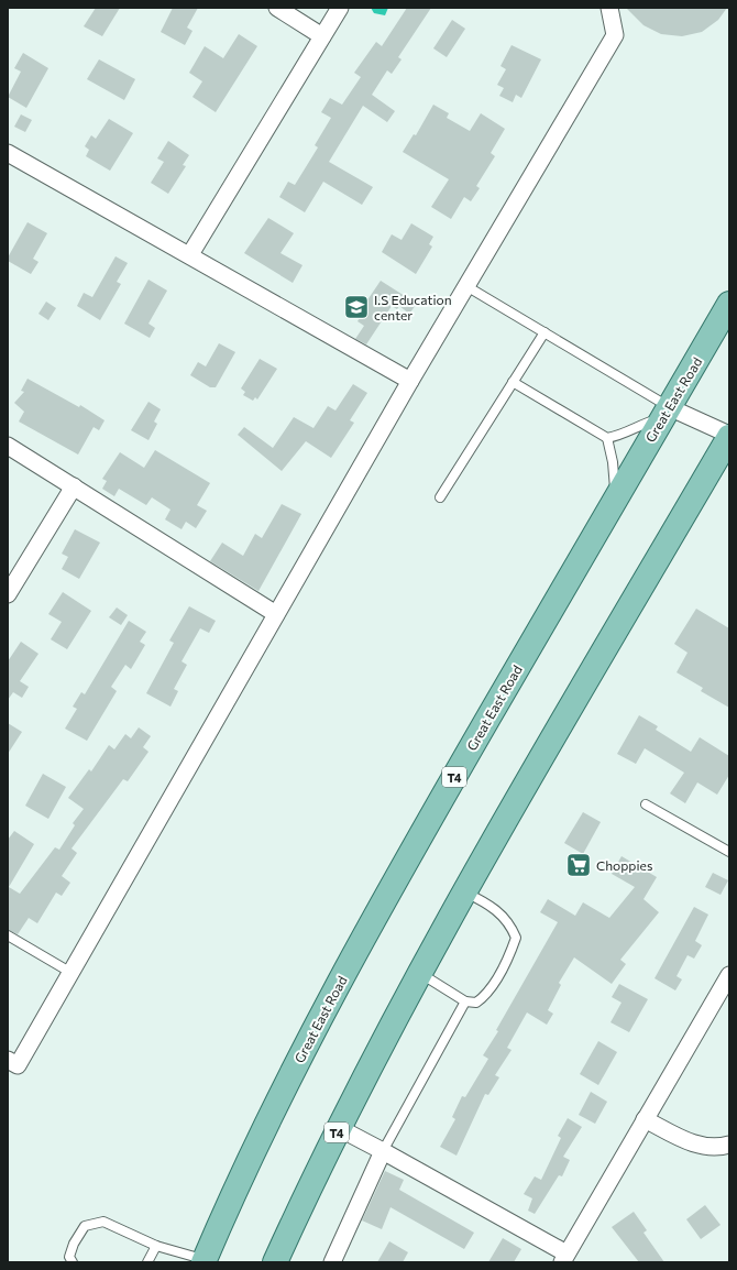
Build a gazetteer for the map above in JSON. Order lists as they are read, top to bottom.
{
  "streets": {
    "main road": ["Great East Road", "T4"]
  },
  "places": {
    "school or university": ["I.S Education center"],
    "supermarket": ["Choppies"]
  }
}
